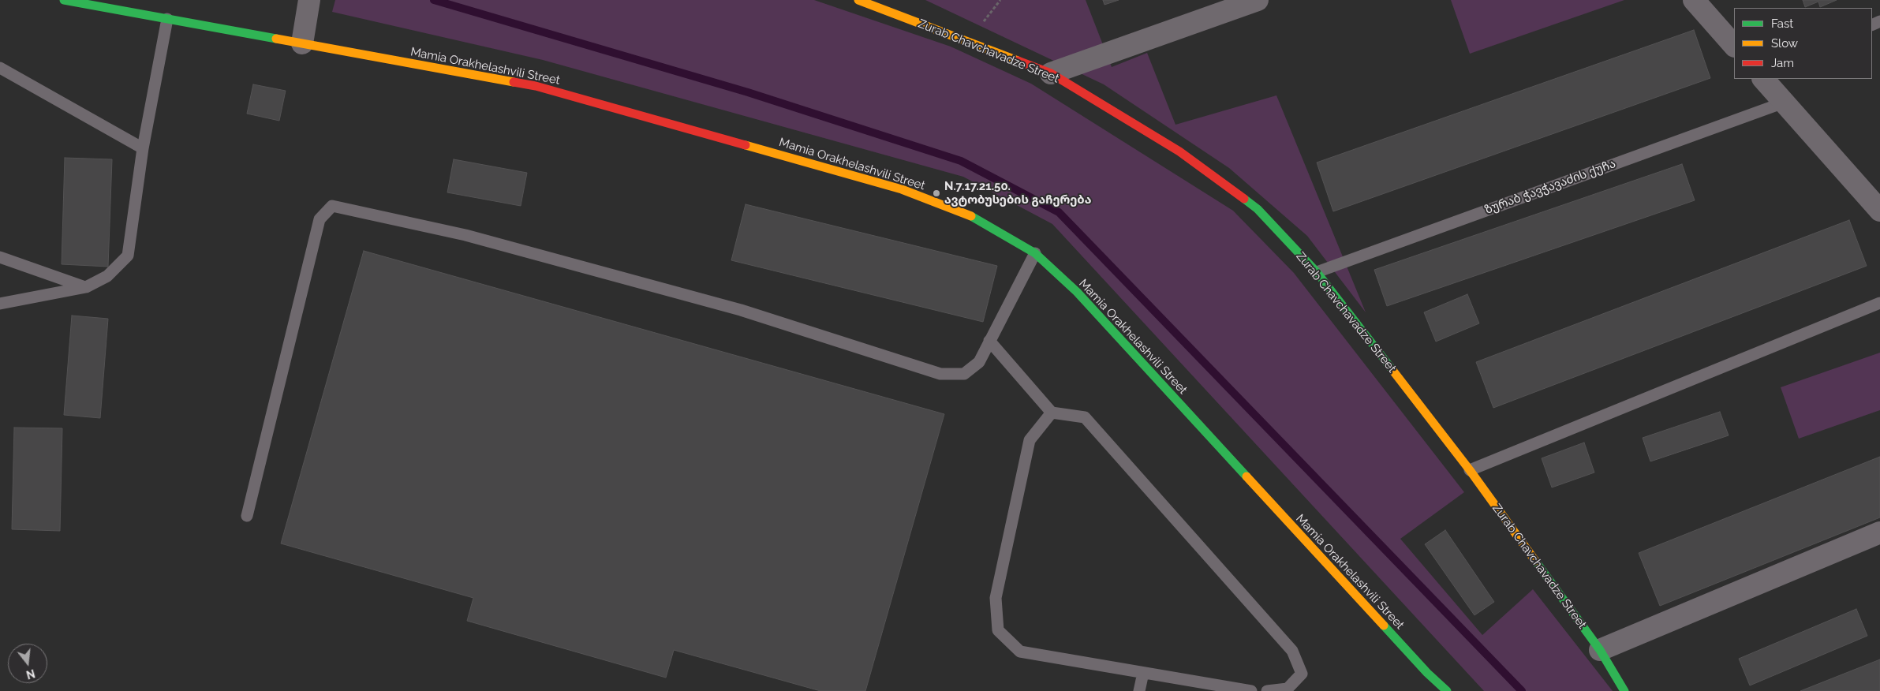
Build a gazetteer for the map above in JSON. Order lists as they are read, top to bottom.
{
  "streets": {
    "street": ["Zurab Chavchavadze Street", "Mamia Orakhelashvili Street"],
    "lane": ["ზურაბ ჭავჭავაძის ქუჩა"]
  },
  "crossings": [
    ["Zurab Chavchavadze Street", "ზურაბ ჭავჭავაძის ქუჩა"]
  ],
  "places": ["N.7.17.21.50. ავტობუსების გაჩერება"],
  "legend": ["Fast", "Slow", "Jam"],
  "north": "bottom"
}
